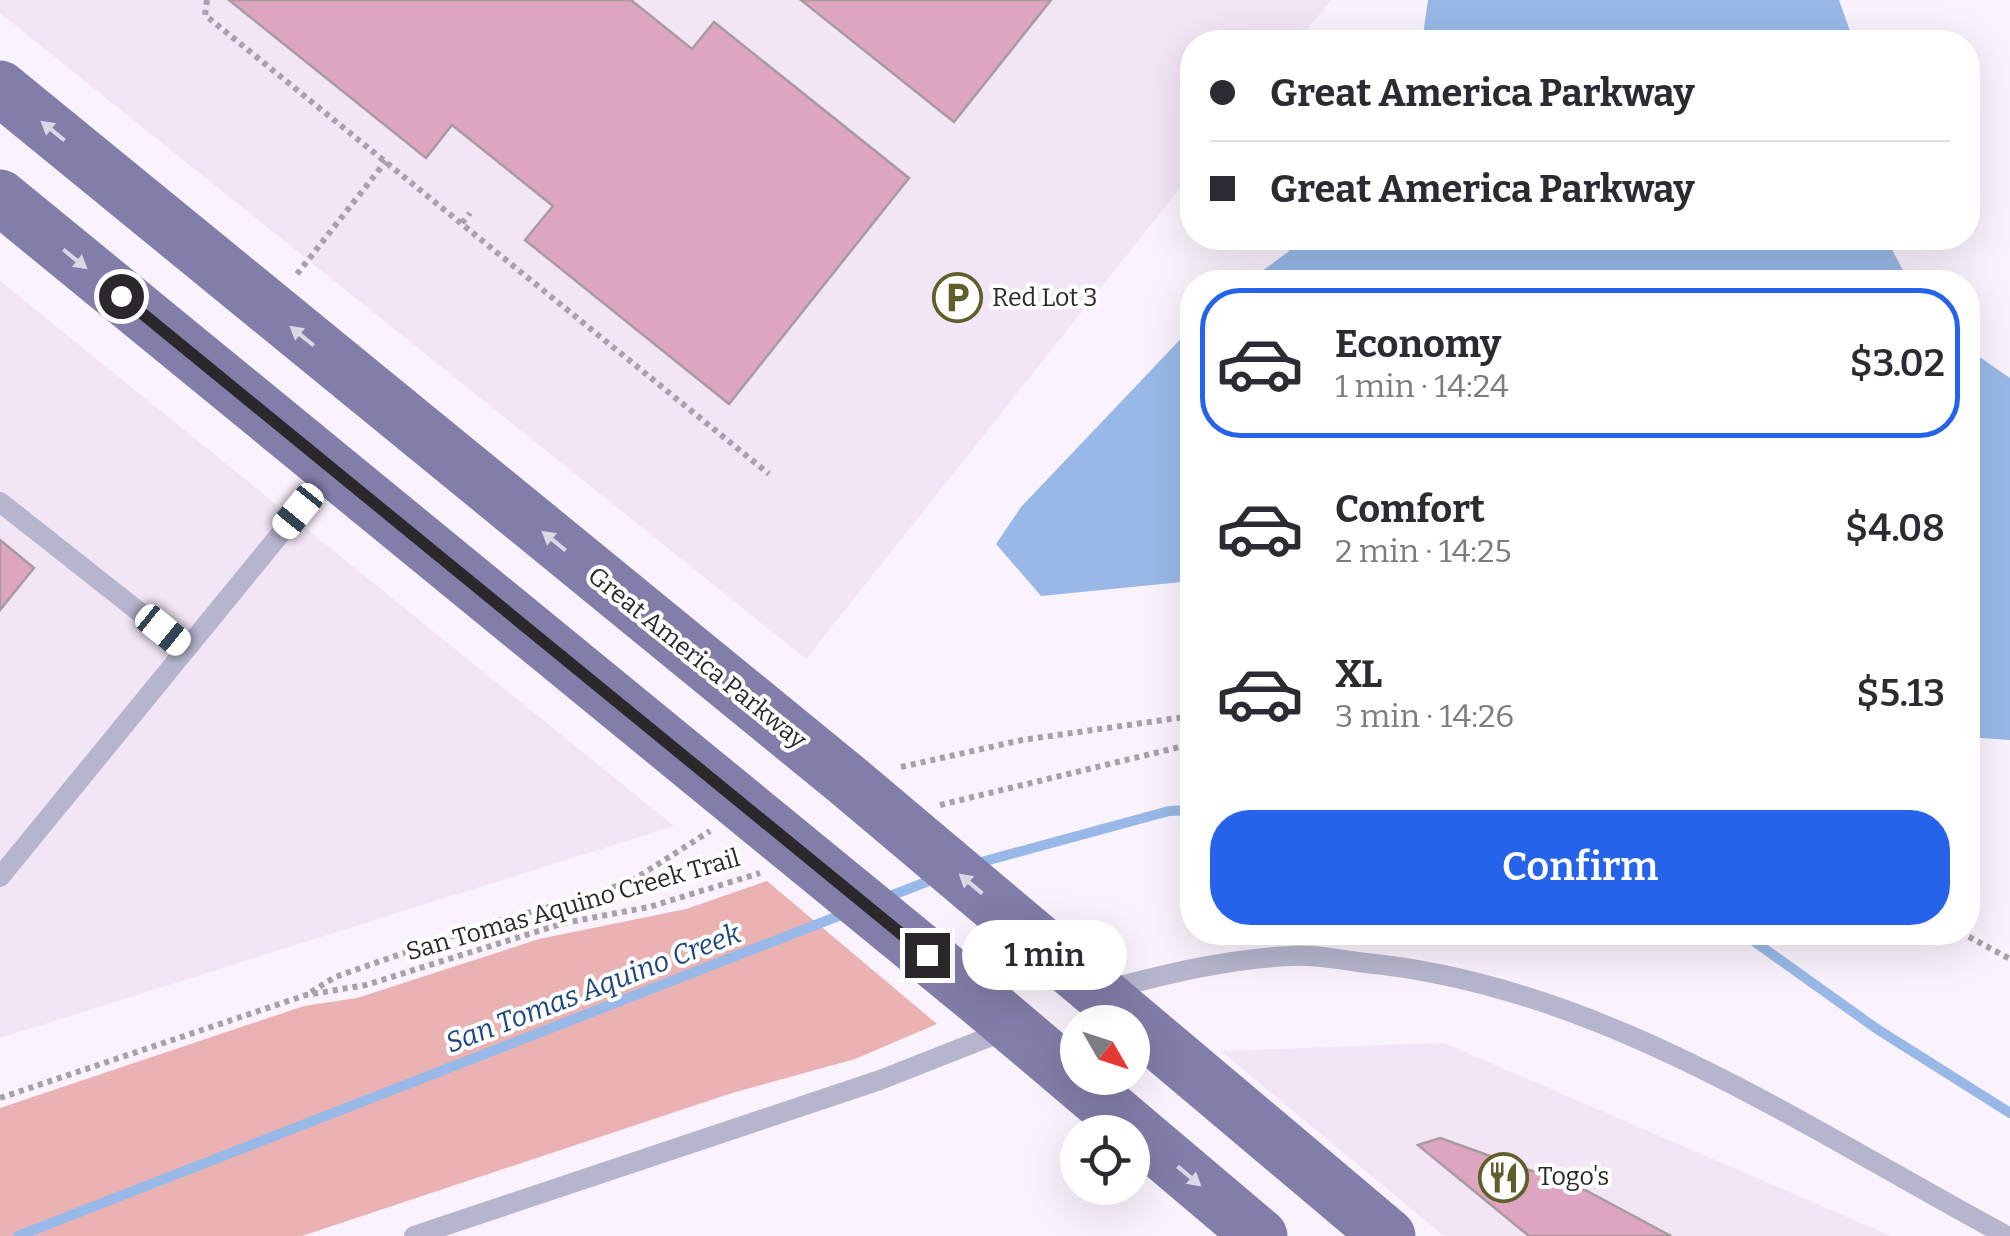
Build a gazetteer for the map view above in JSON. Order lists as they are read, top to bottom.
{
  "streets": {
    "main road": ["Great America Parkway"],
    "path": ["San Tomas Aquino Creek Trail"]
  },
  "water": ["San Tomas Aquino Creek"],
  "places": {
    "parking": ["Red Lot 3"],
    "restaurant": ["Togo's"]
  },
  "north": "bottom right",
  "page": {
    "banner": ["Great America Parkway", "Great America Parkway"],
    "list": [
      {
        "name": "Economy",
        "note": "1 min · 14:24",
        "value": "$3.02"
      },
      {
        "name": "Comfort",
        "note": "2 min · 14:25",
        "value": "$4.08"
      },
      {
        "name": "XL",
        "note": "3 min · 14:26",
        "value": "$5.13"
      }
    ],
    "buttons": "Confirm",
    "bubble": "1 min"
  }
}
